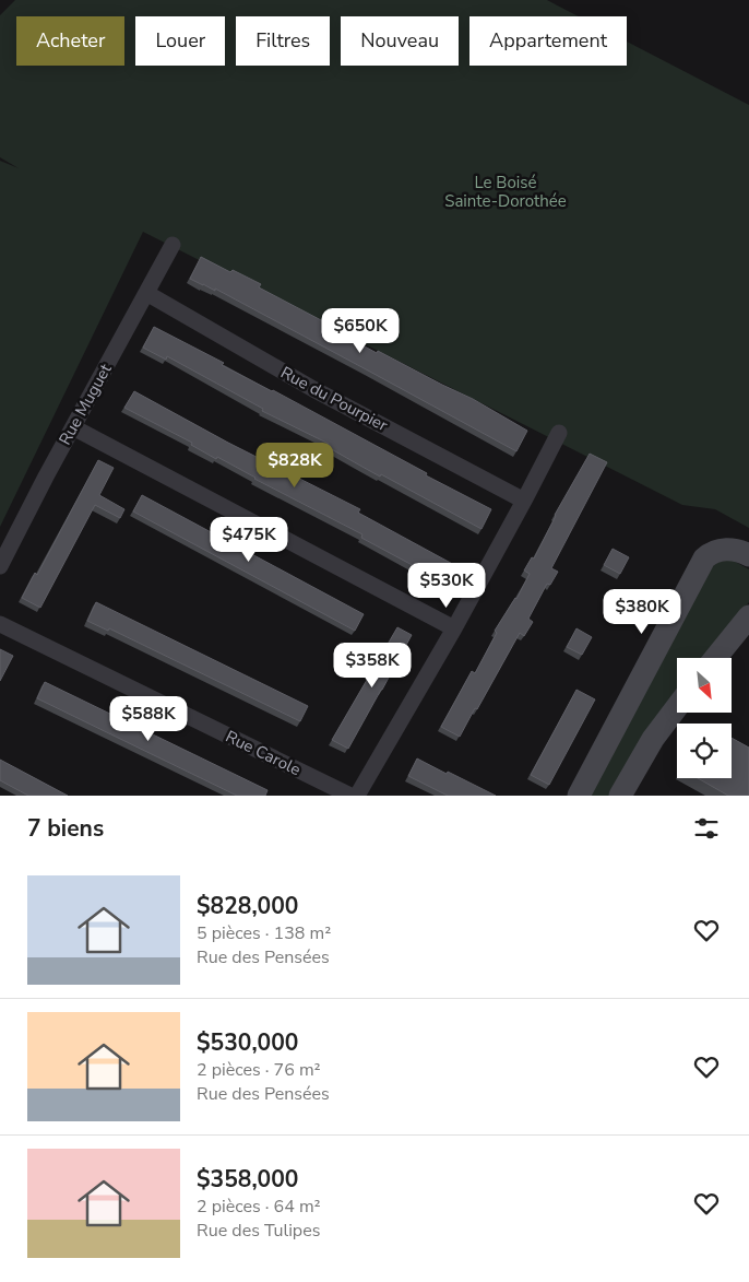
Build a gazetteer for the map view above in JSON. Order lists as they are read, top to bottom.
{
  "streets": {
    "street": ["Rue du Pourpier", "Rue Muguet", "Rue Carole"]
  },
  "crossings": [
    ["Rue du Pourpier", "Rue Muguet"]
  ],
  "parks": ["Le Boisé Sainte-Dorothée"],
  "north": "bottom right",
  "page": {
    "chip": [
      "Acheter",
      "Louer",
      "Filtres",
      "Nouveau",
      "Appartement"
    ],
    "price": [
      "$650K",
      "$828K",
      "$475K",
      "$530K",
      "$380K",
      "$358K",
      "$588K"
    ],
    "heading": "7 biens",
    "list": [
      {
        "name": "$828,000",
        "note": "5 pièces · 138 m² · Rue des Pensées"
      },
      {
        "name": "$530,000",
        "note": "2 pièces · 76 m² · Rue des Pensées"
      },
      {
        "name": "$358,000",
        "note": "2 pièces · 64 m² · Rue des Tulipes"
      }
    ]
  }
}
